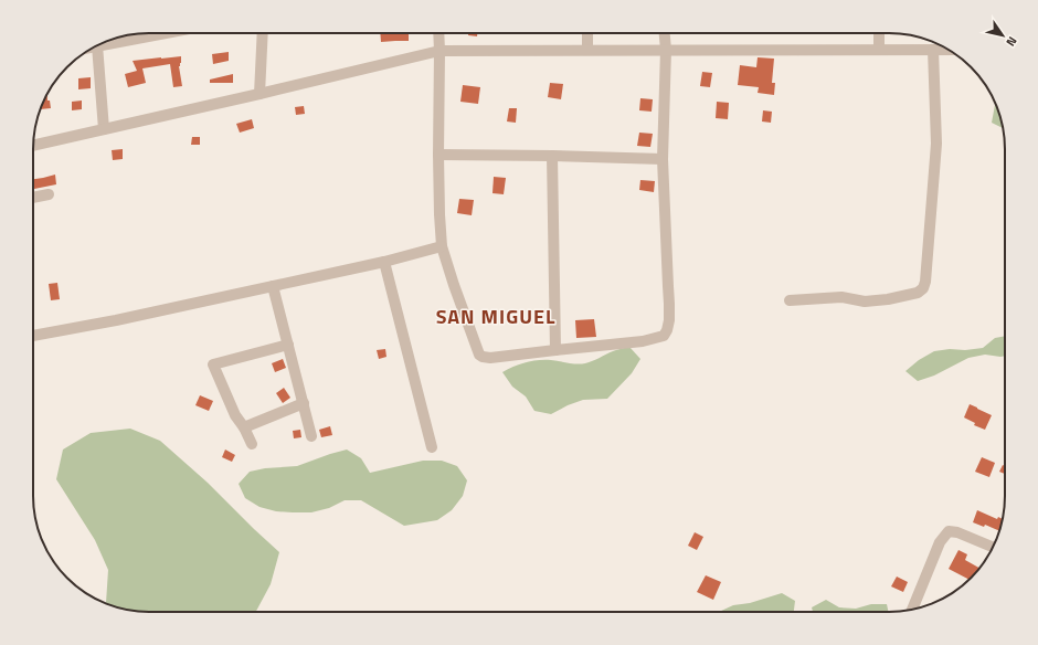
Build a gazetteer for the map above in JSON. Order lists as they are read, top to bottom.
{
  "districts": ["SAN MIGUEL"],
  "north": "bottom right"
}
